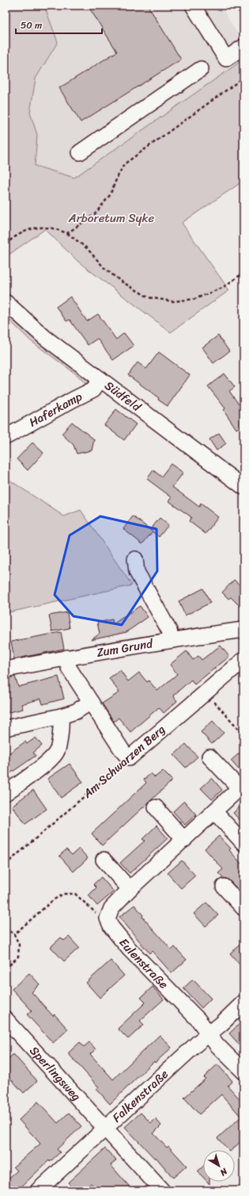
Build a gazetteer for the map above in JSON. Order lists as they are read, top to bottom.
{
  "streets": {
    "street": [
      "Südfeld",
      "Haferkamp",
      "Zum Grund",
      "Am Schwarzen Berg",
      "Eulenstraße",
      "Sperlingsweg",
      "Falkenstraße"
    ]
  },
  "crossings": [
    ["Südfeld", "Haferkamp"],
    ["Eulenstraße", "Falkenstraße"],
    ["Sperlingsweg", "Falkenstraße"]
  ],
  "parks": ["Arboretum Syke"],
  "scale_bar": "50 m",
  "north": "bottom right"
}
